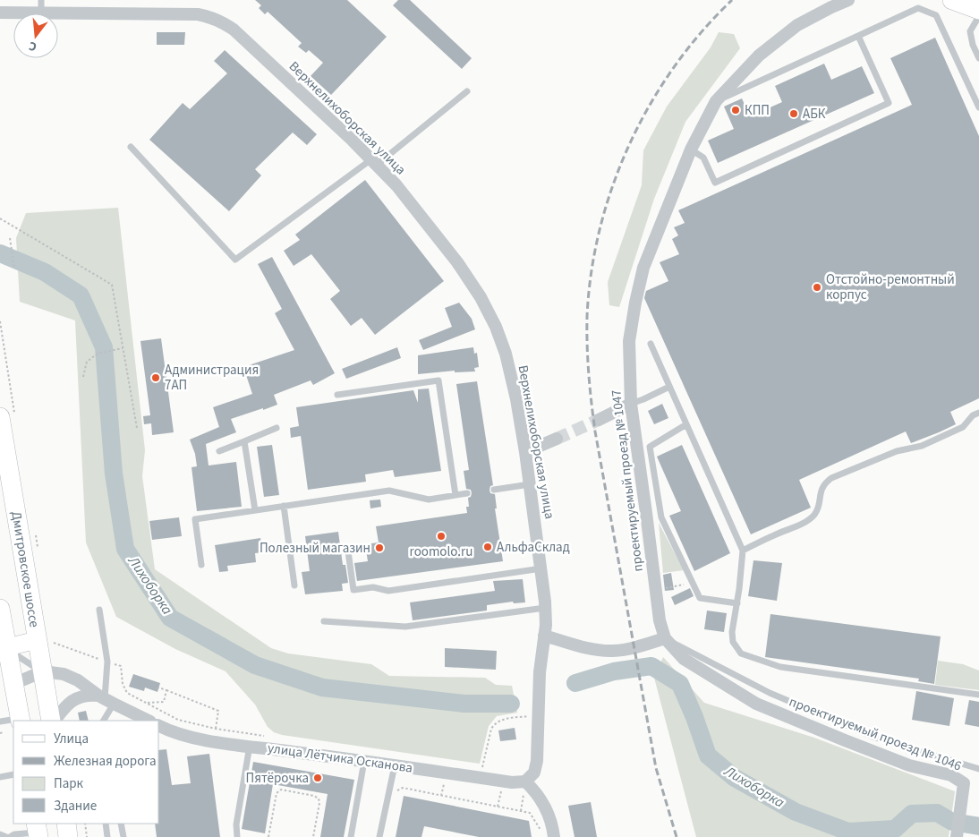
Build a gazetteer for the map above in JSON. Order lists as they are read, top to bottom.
{
  "streets": {
    "main road": ["Дмитровское шоссе"],
    "street": [
      "Верхнелихоборская улица",
      "проектируемый проезд № 1047",
      "проектируемый проезд № 1046",
      "улица Лётчика Осканова"
    ]
  },
  "crossings": [
    ["Верхнелихоборская улица", "улица Лётчика Осканова"],
    ["проектируемый проезд № 1047", "проектируемый проезд № 1046"]
  ],
  "water": ["Лихоборка"],
  "places": [
    "КПП",
    "АБК",
    "Отстойно-ремонтный корпус",
    "Администрация 7АП",
    "roomolo.ru",
    "АльфаСклад",
    "Полезный магазин",
    "Пятёрочка"
  ],
  "legend": [
    "Улица",
    "Железная дорога",
    "Парк",
    "Здание"
  ],
  "north": "bottom"
}
